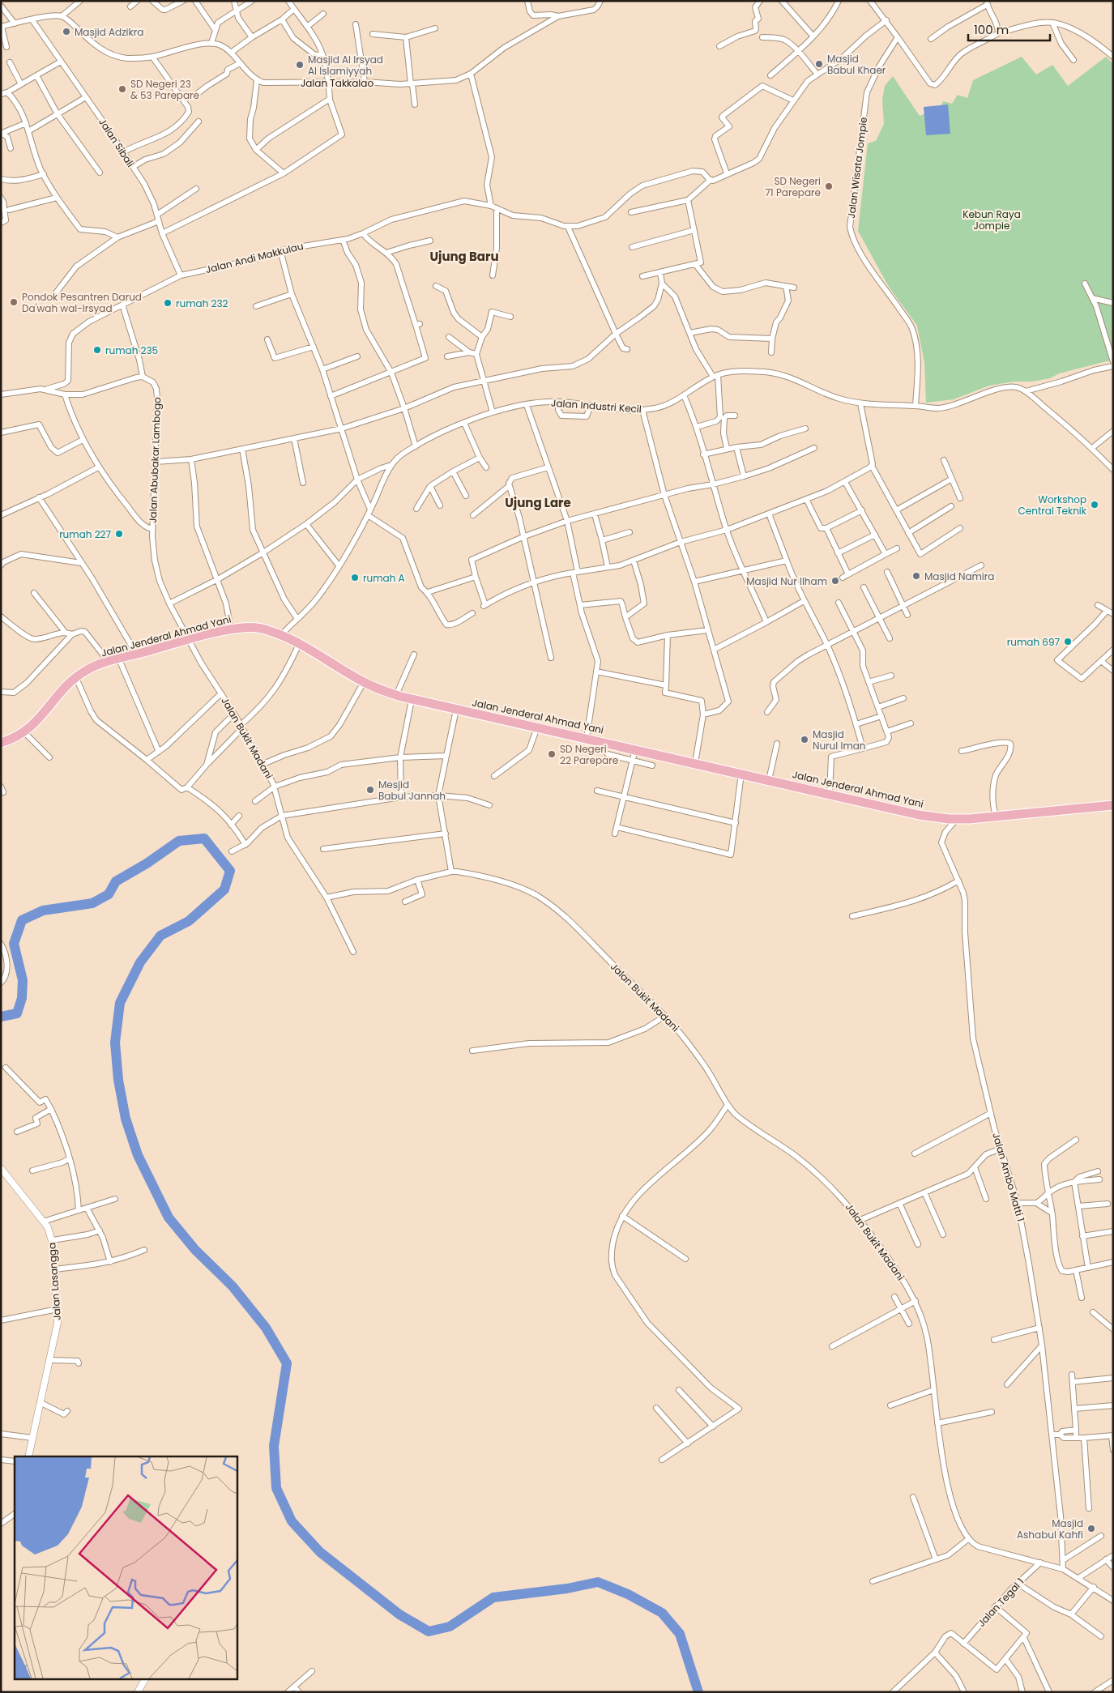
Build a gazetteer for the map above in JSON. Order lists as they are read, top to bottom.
{
  "streets": {
    "highway": ["Jalan Jenderal Ahmad Yani"],
    "street": [
      "Jalan Takkalao",
      "Jalan Sibali",
      "Jalan Wisata Jompie",
      "Jalan Andi Makkulau",
      "Jalan Industri Kecil",
      "Jalan Abubakar Lambogo",
      "Jalan Bukit Madani",
      "Jalan Ambo Matti 1",
      "Jalan Lasangga",
      "Jalan Tegal 1"
    ]
  },
  "crossings": [
    ["Jalan Sibali", "Jalan Andi Makkulau"],
    ["Jalan Wisata Jompie", "Jalan Industri Kecil"],
    ["Jalan Industri Kecil", "Jalan Jenderal Ahmad Yani"],
    ["Jalan Abubakar Lambogo", "Jalan Jenderal Ahmad Yani"],
    ["Jalan Abubakar Lambogo", "Jalan Bukit Madani"],
    ["Jalan Jenderal Ahmad Yani", "Jalan Bukit Madani"],
    ["Jalan Jenderal Ahmad Yani", "Jalan Ambo Matti 1"]
  ],
  "districts": ["Ujung Baru", "Ujung Lare"],
  "parks": ["Kebun Raya Jompie"],
  "places": [
    "Masjid Adzikra",
    "Masjid Babul Khaer",
    "Masjid Al Irsyad Al Islamiyyah",
    "SD Negeri 23 & 53 Parepare",
    "SD Negeri 71 Parepare",
    "Pondok Pesantren Darud Da'wah wal-Irsyad",
    "rumah 232",
    "rumah 235",
    "Workshop Central Teknik",
    "rumah 227",
    "Masjid Namira",
    "rumah A",
    "Masjid Nur Ilham",
    "rumah 697",
    "Masjid Nurul Iman",
    "SD Negeri 22 Parepare",
    "Mesjid Babul Jannah",
    "Masjid Ashabul Kahfi"
  ],
  "scale_bar": "100 m"
}
